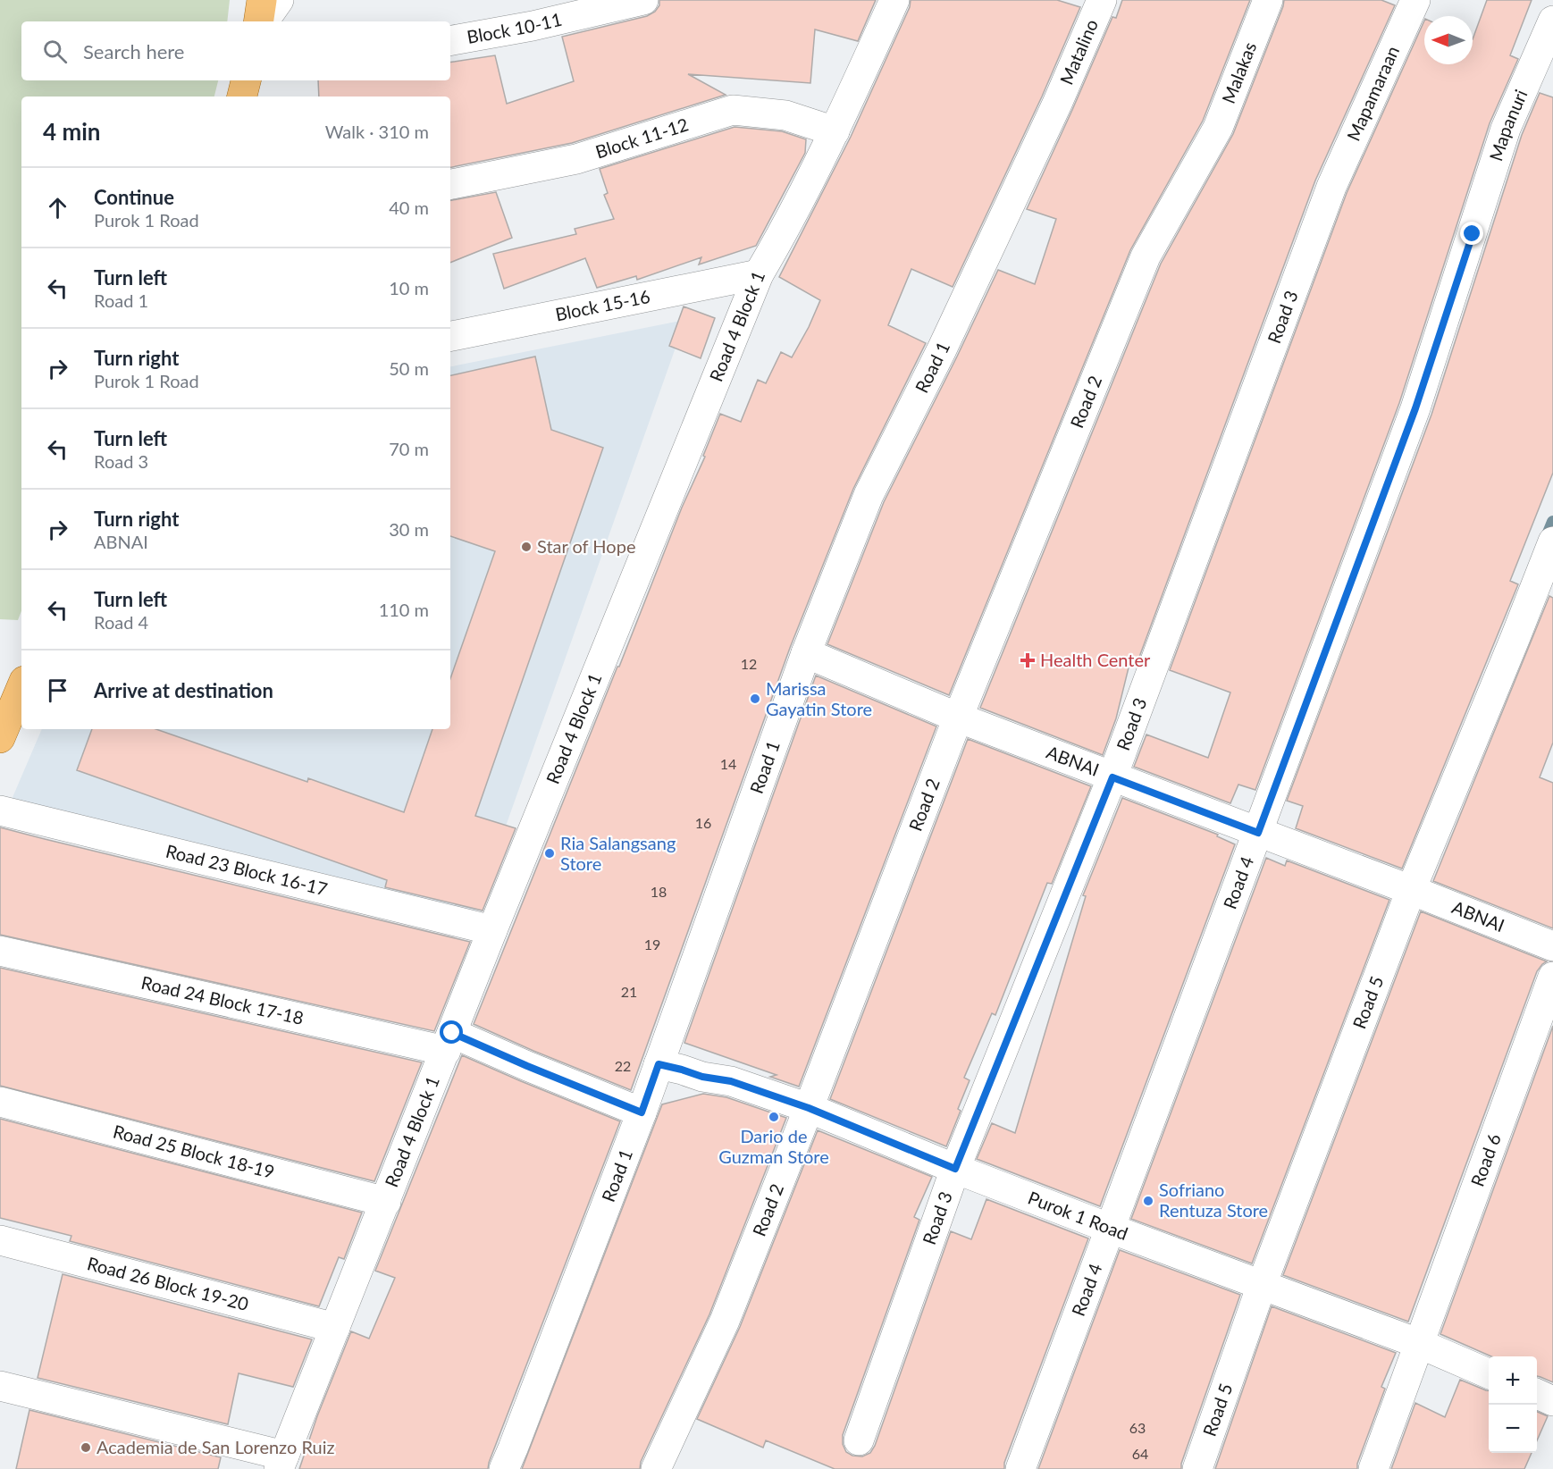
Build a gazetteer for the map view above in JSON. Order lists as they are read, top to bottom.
{
  "streets": {
    "street": [
      "Block 10-11",
      "Matalino",
      "Malakas",
      "Mapamaraan",
      "Mapanuri",
      "Block 11-12",
      "Block 15-16",
      "Road 3",
      "Road 4 Block 1",
      "Road 1",
      "Road 2",
      "ABNAI",
      "Road 23 Block 16-17",
      "Road 4",
      "Road 24 Block 17-18",
      "Road 5",
      "Road 25 Block 18-19",
      "Road 6",
      "Purok 1 Road",
      "Road 26 Block 19-20"
    ]
  },
  "crossings": [
    ["Matalino", "Road 1"],
    ["Malakas", "Road 2"],
    ["Mapamaraan", "Road 3"],
    ["Mapanuri", "Road 4"],
    ["Block 11-12", "Road 4 Block 1"],
    ["Block 15-16", "Road 4 Block 1"],
    ["Road 3", "ABNAI"],
    ["Road 3", "Purok 1 Road"],
    ["Road 4 Block 1", "Road 23 Block 16-17"],
    ["Road 4 Block 1", "Road 24 Block 17-18"],
    ["Road 4 Block 1", "Road 25 Block 18-19"],
    ["Road 4 Block 1", "Road 26 Block 19-20"],
    ["Road 1", "ABNAI"],
    ["Road 1", "Purok 1 Road"],
    ["Road 2", "ABNAI"],
    ["Road 2", "Purok 1 Road"],
    ["ABNAI", "Road 4"],
    ["ABNAI", "Road 5"],
    ["Road 4", "Purok 1 Road"],
    ["Road 5", "Purok 1 Road"],
    ["Road 6", "Purok 1 Road"]
  ],
  "places": {
    "other": [
      "Star of Hope",
      "Marissa Gayatin Store",
      "Ria Salangsang Store",
      "Dario de Guzman Store",
      "Sofriano Rentuza Store",
      "Academia de San Lorenzo Ruiz"
    ],
    "health": ["Health Center"]
  },
  "house_numbers": [
    "12",
    "14",
    "16",
    "18",
    "19",
    "21",
    "22",
    "63",
    "64"
  ],
  "north": "left",
  "page": {
    "search": "Search here",
    "heading": ["4 min", "Walk · 310 m"],
    "list": [
      ["Continue", "Purok 1 Road", "40 m"],
      ["Turn left", "Road 1", "10 m"],
      ["Turn right", "Purok 1 Road", "50 m"],
      ["Turn left", "Road 3", "70 m"],
      ["Turn right", "ABNAI", "30 m"],
      ["Turn left", "Road 4", "110 m"],
      "Arrive at destination"
    ],
    "map_buttons": ["+", "−"]
  }
}
